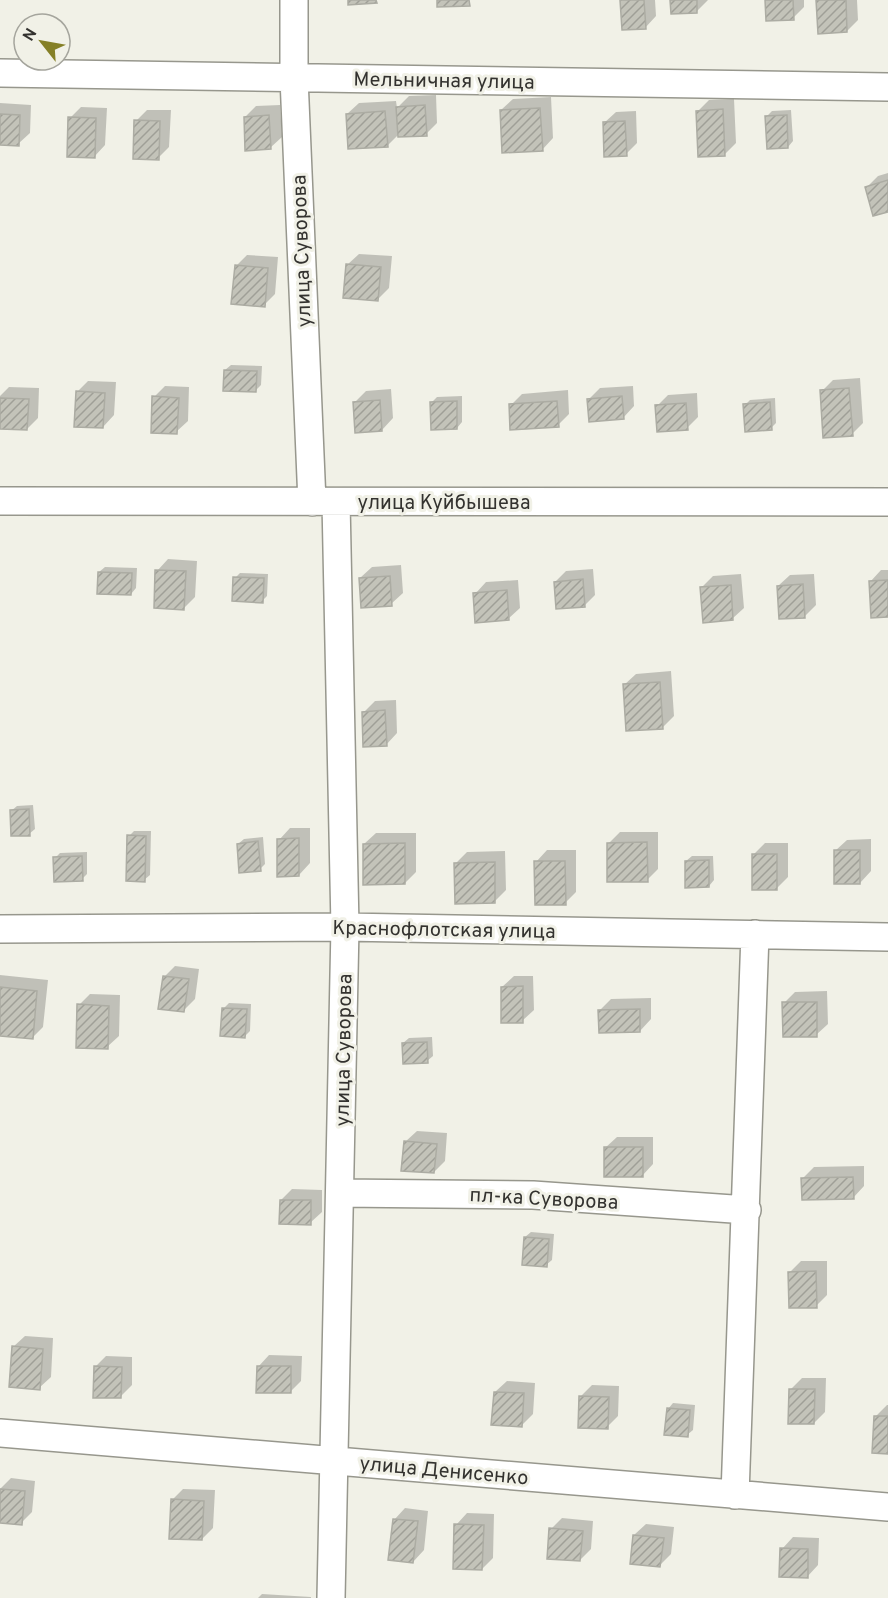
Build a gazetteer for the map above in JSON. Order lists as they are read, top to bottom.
{
  "streets": {
    "street": [
      "Мельничная улица",
      "улица Суворова",
      "улица Куйбышева",
      "Краснофлотская улица",
      "пл-ка Суворова",
      "улица Денисенко"
    ]
  },
  "crossings": [
    ["Мельничная улица", "улица Суворова"],
    ["улица Суворова", "улица Куйбышева"],
    ["улица Суворова", "Краснофлотская улица"],
    ["улица Суворова", "пл-ка Суворова"],
    ["улица Суворова", "улица Денисенко"]
  ],
  "north": "top left"
}
